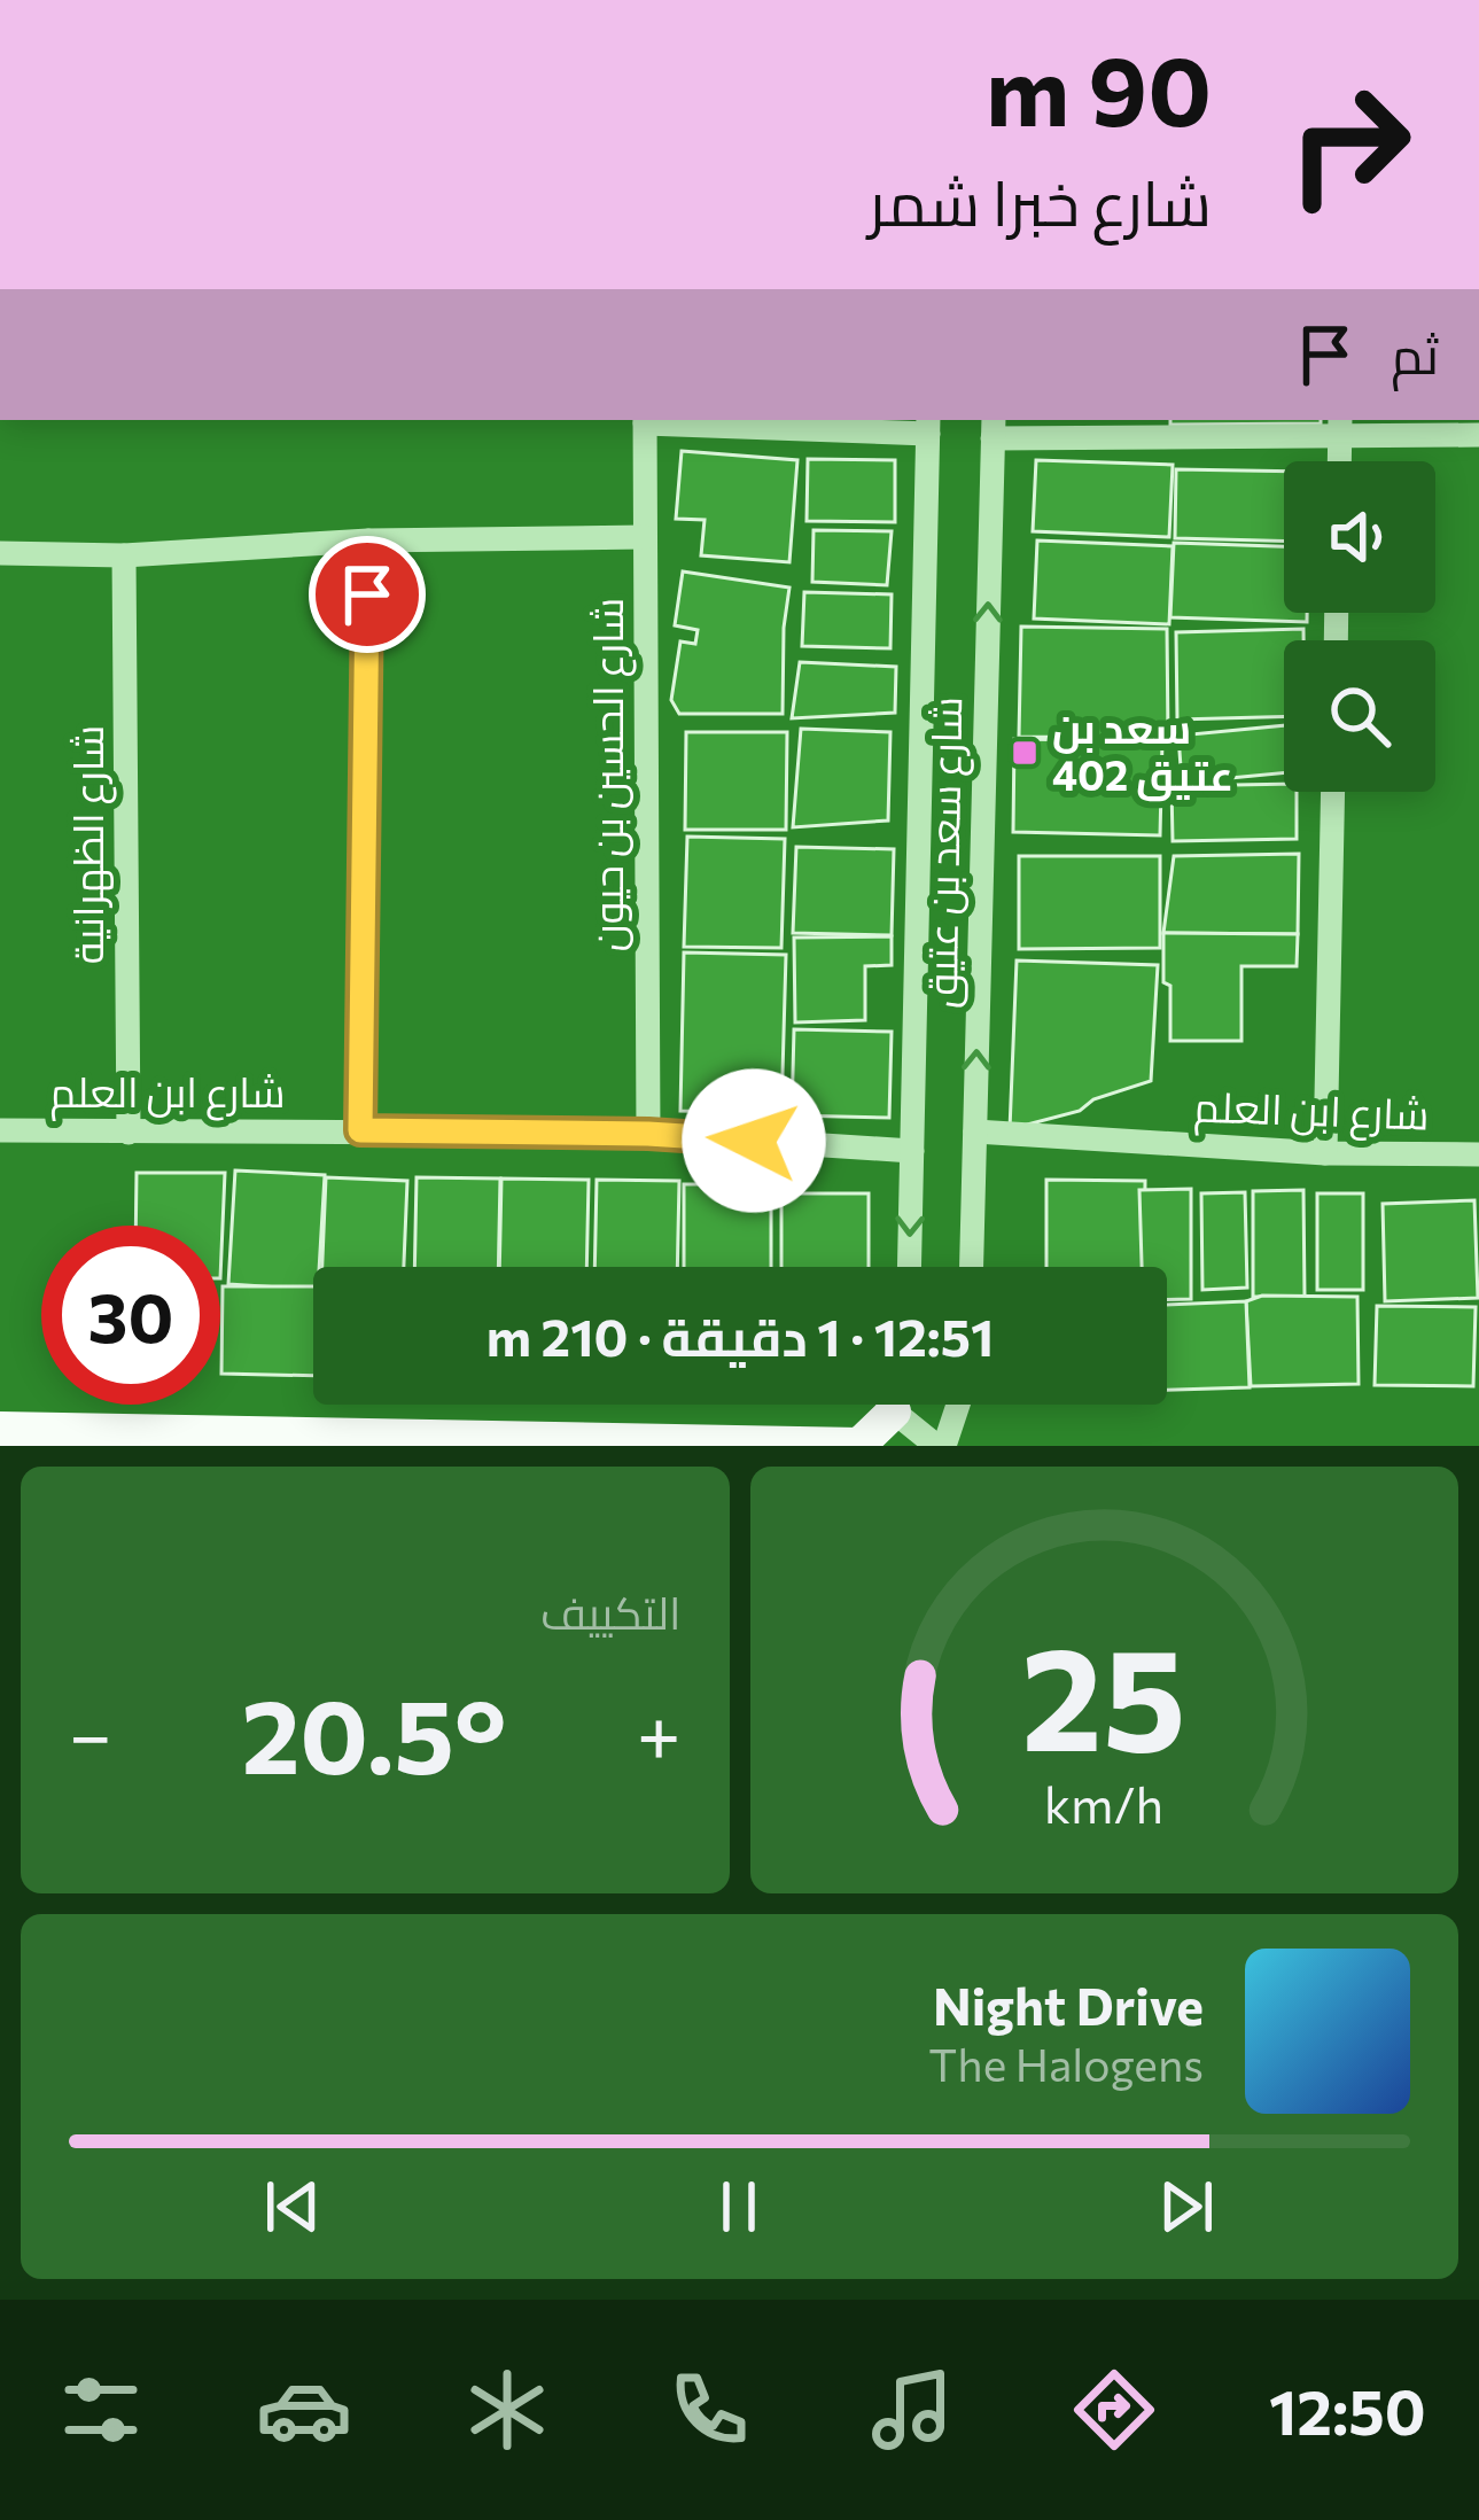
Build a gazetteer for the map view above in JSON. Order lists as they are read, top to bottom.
{
  "streets": {
    "street": [
      "شارع الحسين بن حيون",
      "شارع الظهرانية",
      "شارع سعد بن عتيق",
      "شارع ابن العلم"
    ]
  },
  "crossings": [
    ["شارع الحسين بن حيون", "شارع ابن العلم"],
    ["شارع الظهرانية", "شارع ابن العلم"],
    ["شارع سعد بن عتيق", "شارع ابن العلم"]
  ],
  "places": {
    "transit": ["سعد بن عتيق 402"]
  },
  "page": {
    "turn": ["90 m", "شارع خبرا شمر"],
    "then": "ثم",
    "limit": "30",
    "trip": "12:51 · 1 دقيقة · 210 m",
    "tile": "التكييف",
    "heat": ["−", "20.5°", "+"],
    "song": ["Night Drive", "The Halogens"],
    "tabs": "12:50",
    "gauge": ["25", "km/h"]
  }
}
